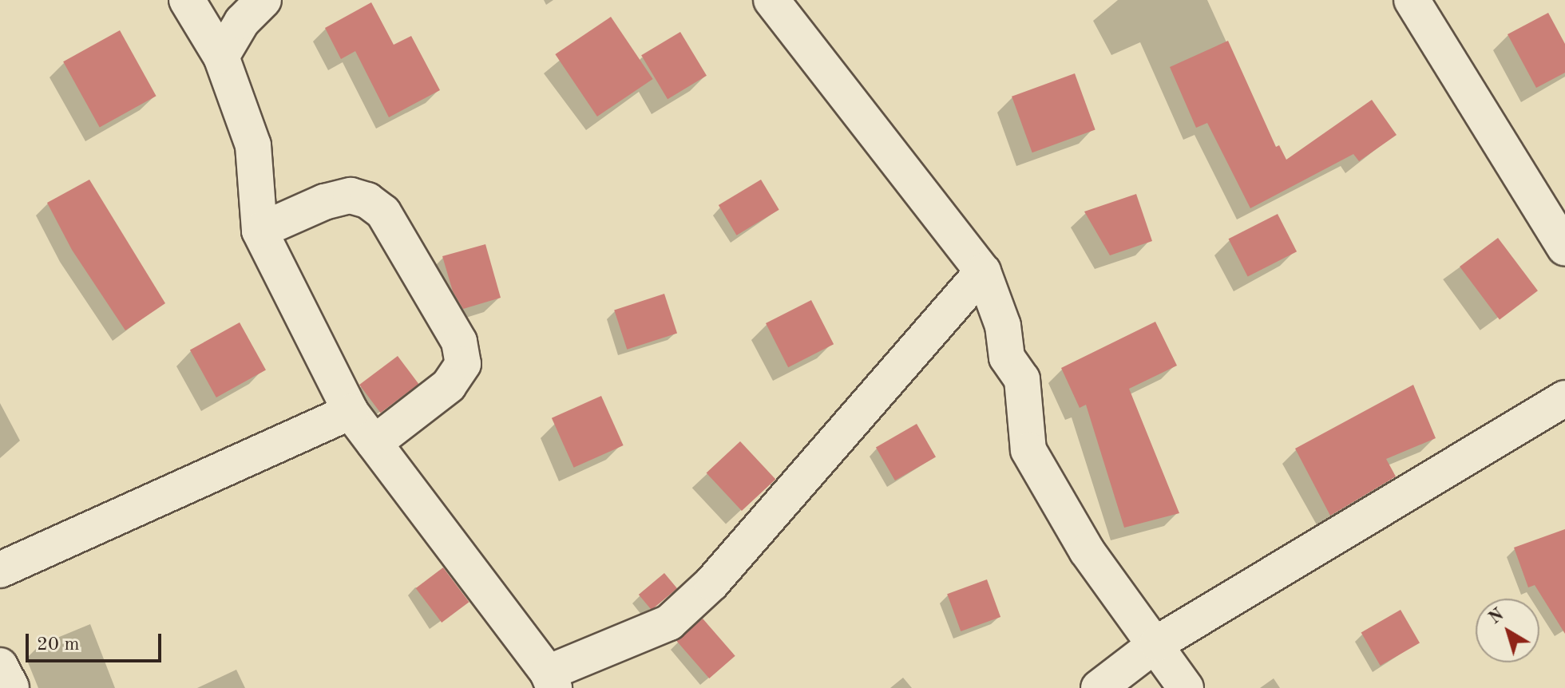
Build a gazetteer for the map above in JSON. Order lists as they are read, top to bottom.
{
  "scale_bar": "20 m",
  "north": "top left"
}
